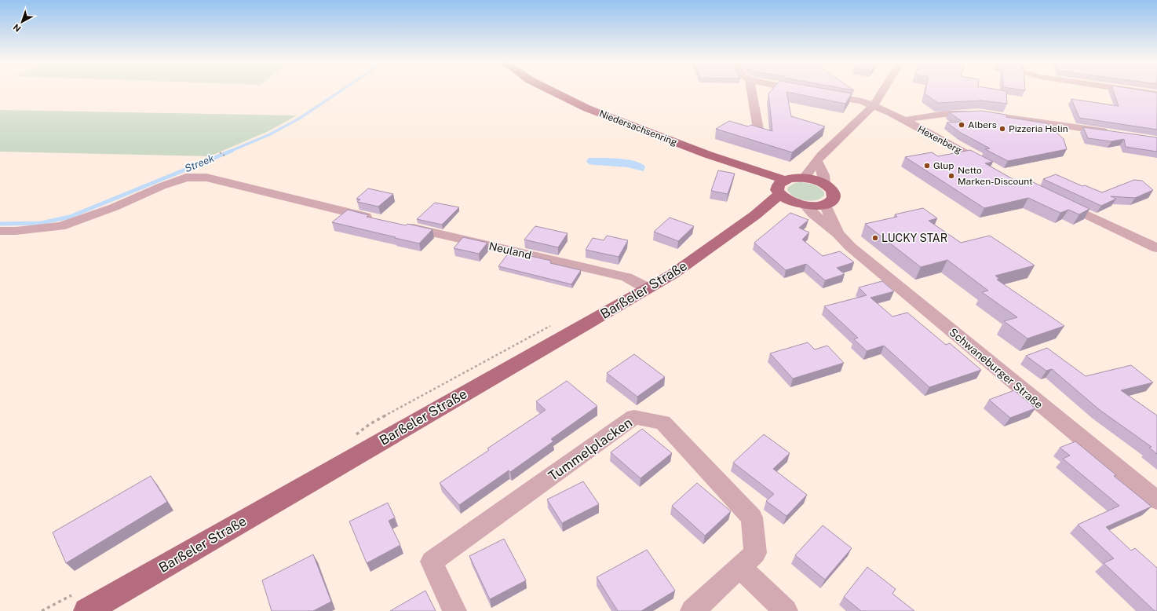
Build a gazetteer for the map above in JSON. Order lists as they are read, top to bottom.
{
  "streets": {
    "main road": ["Niedersachsenring", "Barßeler Straße"],
    "street": [
      "Hexenberg",
      "Neuland",
      "Schwaneburger Straße",
      "Tummelplacken"
    ]
  },
  "crossings": [
    ["Niedersachsenring", "Barßeler Straße"],
    ["Niedersachsenring", "Schwaneburger Straße"],
    ["Neuland", "Barßeler Straße"],
    ["Barßeler Straße", "Schwaneburger Straße"]
  ],
  "water": ["Streek"],
  "places": [
    "Albers",
    "Pizzeria Helin",
    "Glup",
    "Netto Marken-Discount",
    "LUCKY STAR"
  ],
  "north": "bottom left"
}
